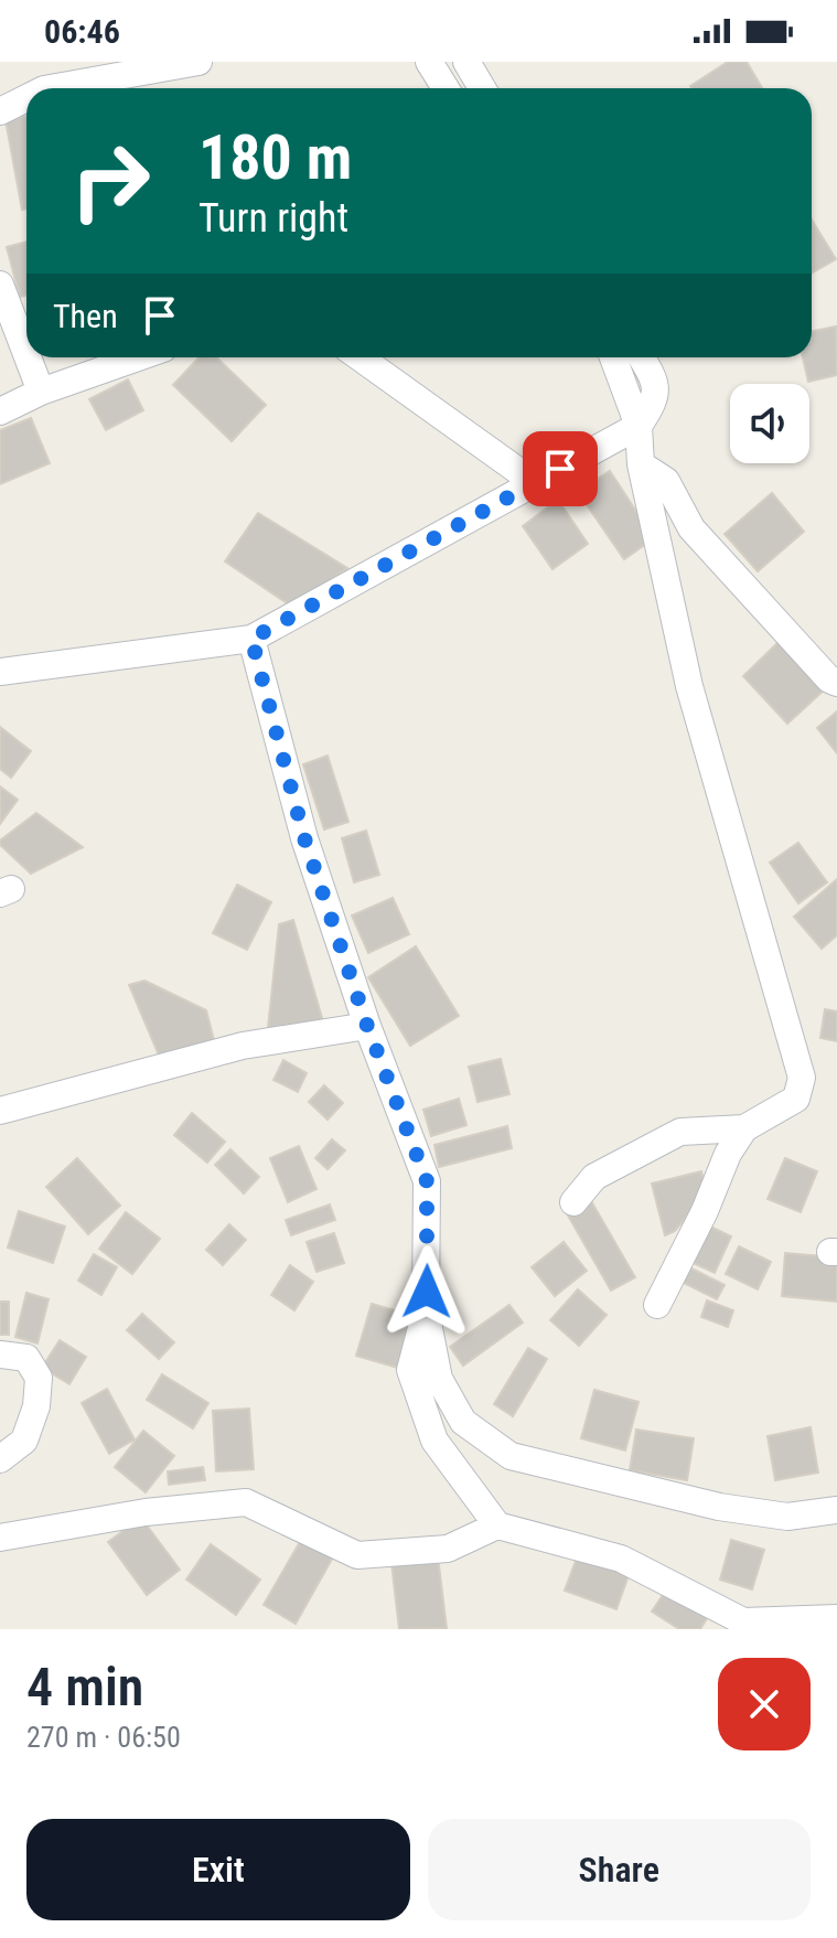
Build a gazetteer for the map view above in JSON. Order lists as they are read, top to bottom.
{
  "page": {
    "status": "06:46",
    "turn": ["180 m", "Turn right"],
    "then": "Then",
    "heading": ["4 min", "270 m · 06:50"],
    "buttons": ["Exit", "Share"]
  }
}
